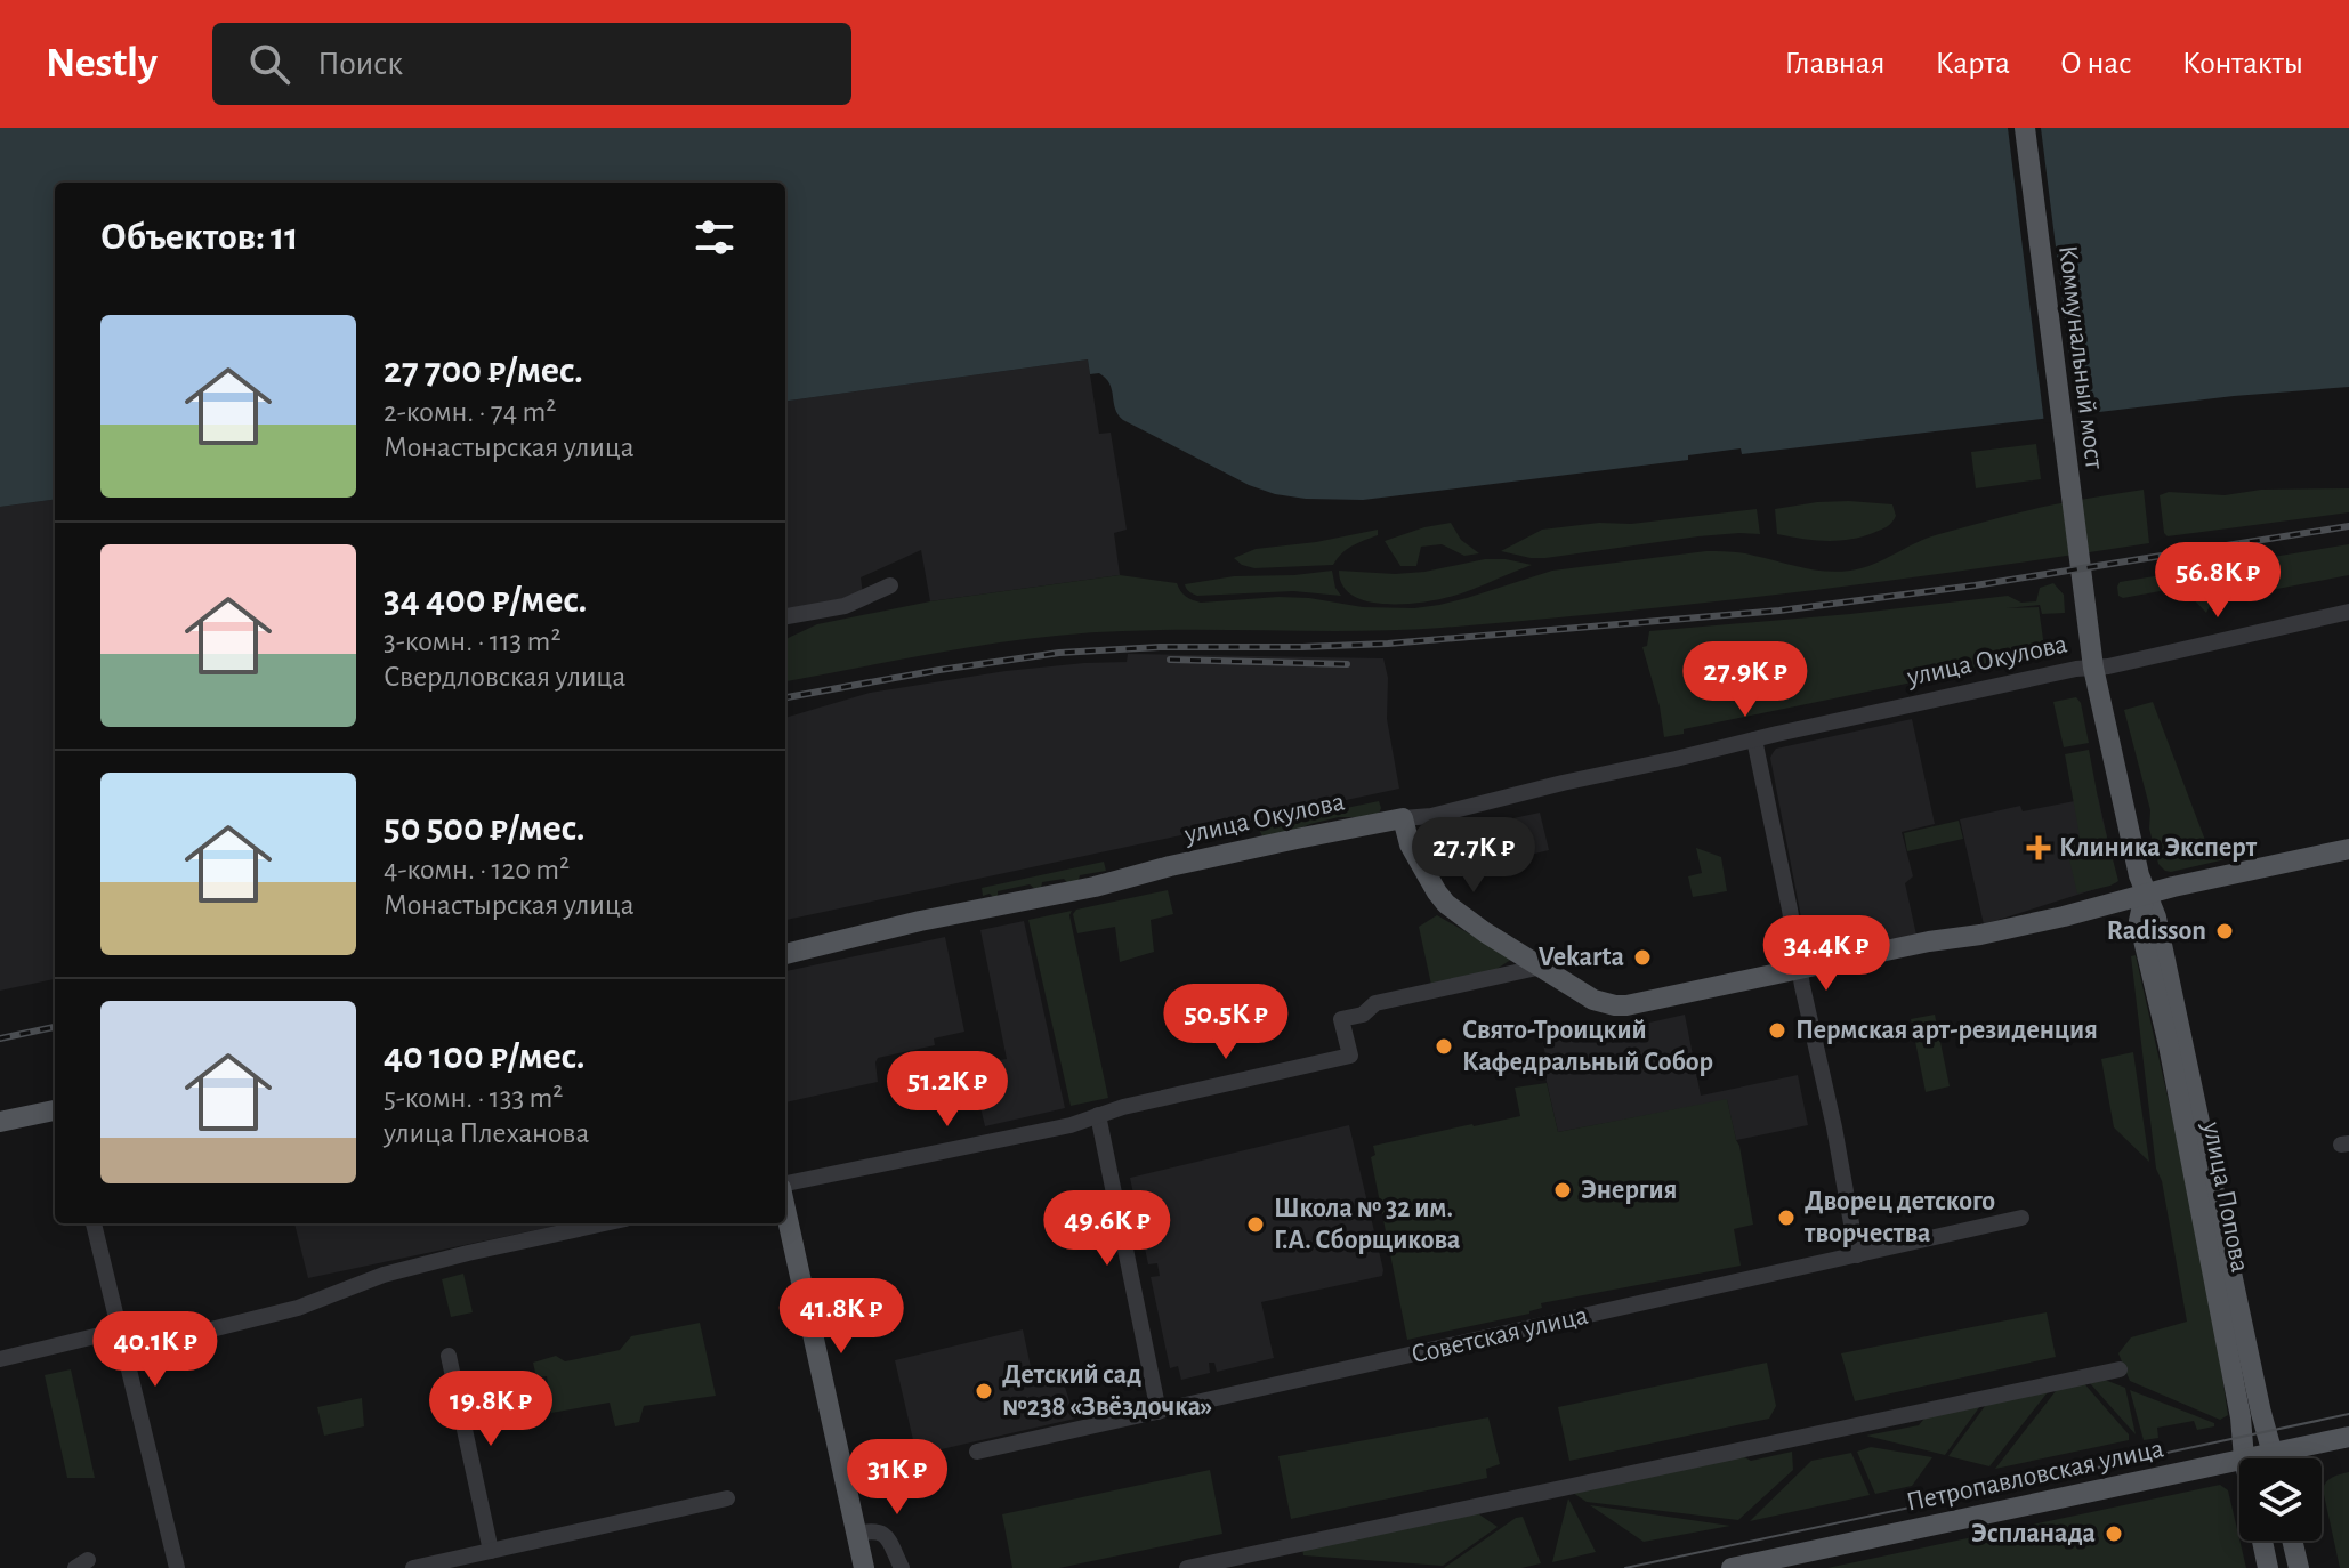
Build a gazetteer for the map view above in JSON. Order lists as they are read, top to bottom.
{
  "streets": {
    "main road": [
      "Коммунальный мост",
      "улица Окулова",
      "улица Попова",
      "Петропавловская улица"
    ],
    "street": ["Советская улица"]
  },
  "crossings": [
    ["Коммунальный мост", "улица Попова"],
    ["улица Окулова", "улица Попова"],
    ["улица Попова", "Петропавловская улица"]
  ],
  "places": {
    "health": ["Клиника Эксперт"],
    "other": [
      "Radisson",
      "Vekarta",
      "Пермская арт-резиденция",
      "Свято-Троицкий Кафедральный Собор",
      "Энергия",
      "Дворец детского творчества",
      "Школа № 32 им. Г.А. Сборщикова",
      "Детский сад №238 «Звёздочка»",
      "Эспланада"
    ]
  },
  "page": {
    "header": "Nestly",
    "search": "Поиск",
    "nav": [
      "Главная",
      "Карта",
      "О нас",
      "Контакты"
    ],
    "heading": "Объектов: 11",
    "list": [
      {
        "name": "27 700 ₽/мес.",
        "note": "2-комн. · 74 m² · Монастырская улица"
      },
      {
        "name": "34 400 ₽/мес.",
        "note": "3-комн. · 113 m² · Свердловская улица"
      },
      {
        "name": "50 500 ₽/мес.",
        "note": "4-комн. · 120 m² · Монастырская улица"
      },
      {
        "name": "40 100 ₽/мес.",
        "note": "5-комн. · 133 m² · улица Плеханова"
      }
    ],
    "price": [
      "56.8K ₽",
      "27.9K ₽",
      "27.7K ₽",
      "34.4K ₽",
      "50.5K ₽",
      "51.2K ₽",
      "49.6K ₽",
      "41.8K ₽",
      "40.1K ₽",
      "19.8K ₽",
      "31K ₽"
    ]
  }
}
